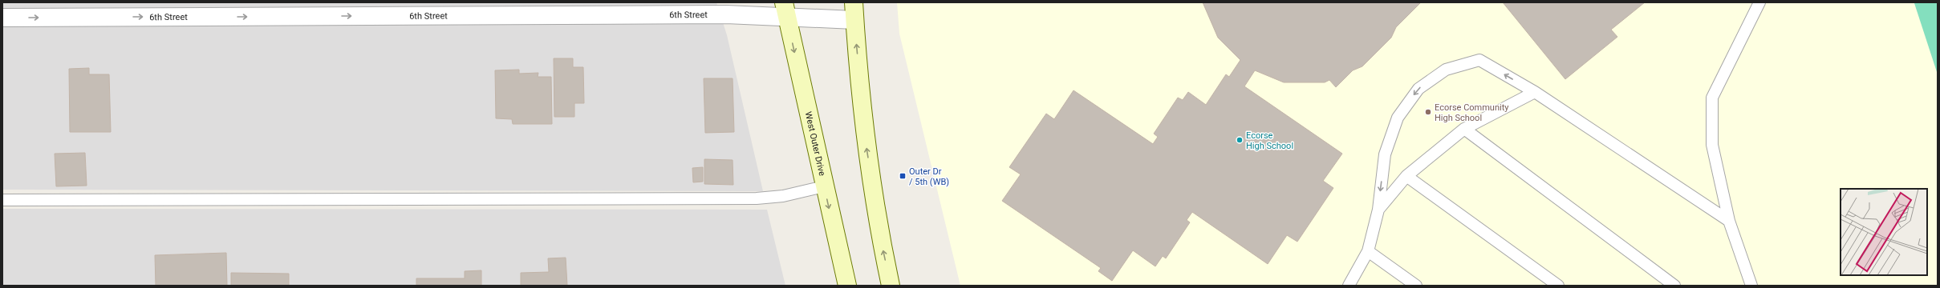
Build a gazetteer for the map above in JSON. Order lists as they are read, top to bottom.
{
  "streets": {
    "main road": ["West Outer Drive"],
    "street": ["6th Street"]
  },
  "crossings": [
    ["6th Street", "West Outer Drive"]
  ],
  "one_way": ["6th Street"],
  "places": {
    "other": ["Ecorse Community High School", "Ecorse High School"],
    "transit": ["Outer Dr / 5th (WB)"]
  }
}
